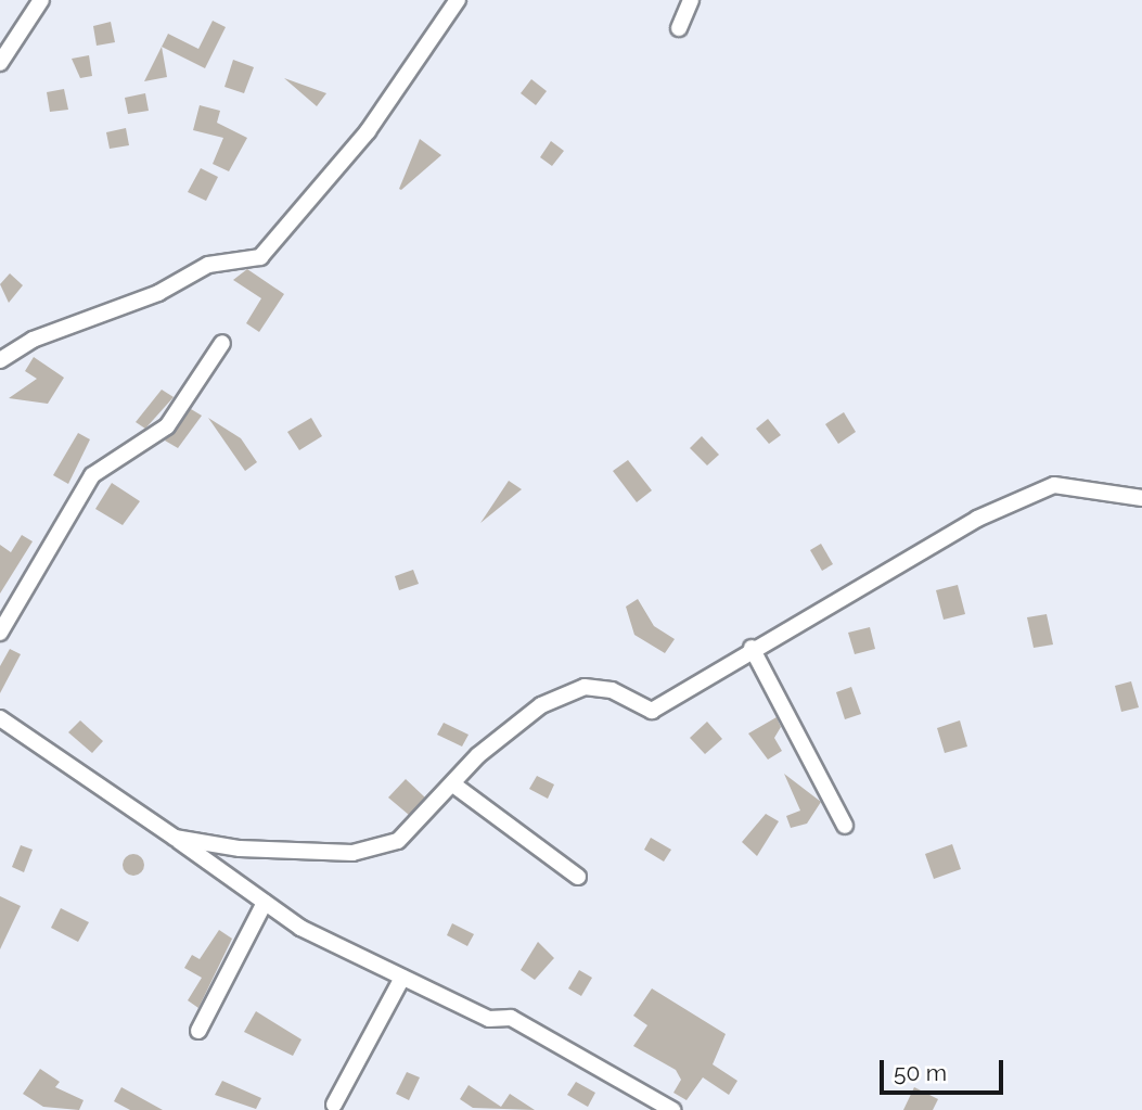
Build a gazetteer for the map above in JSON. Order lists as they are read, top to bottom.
{
  "scale_bar": "50 m"
}
